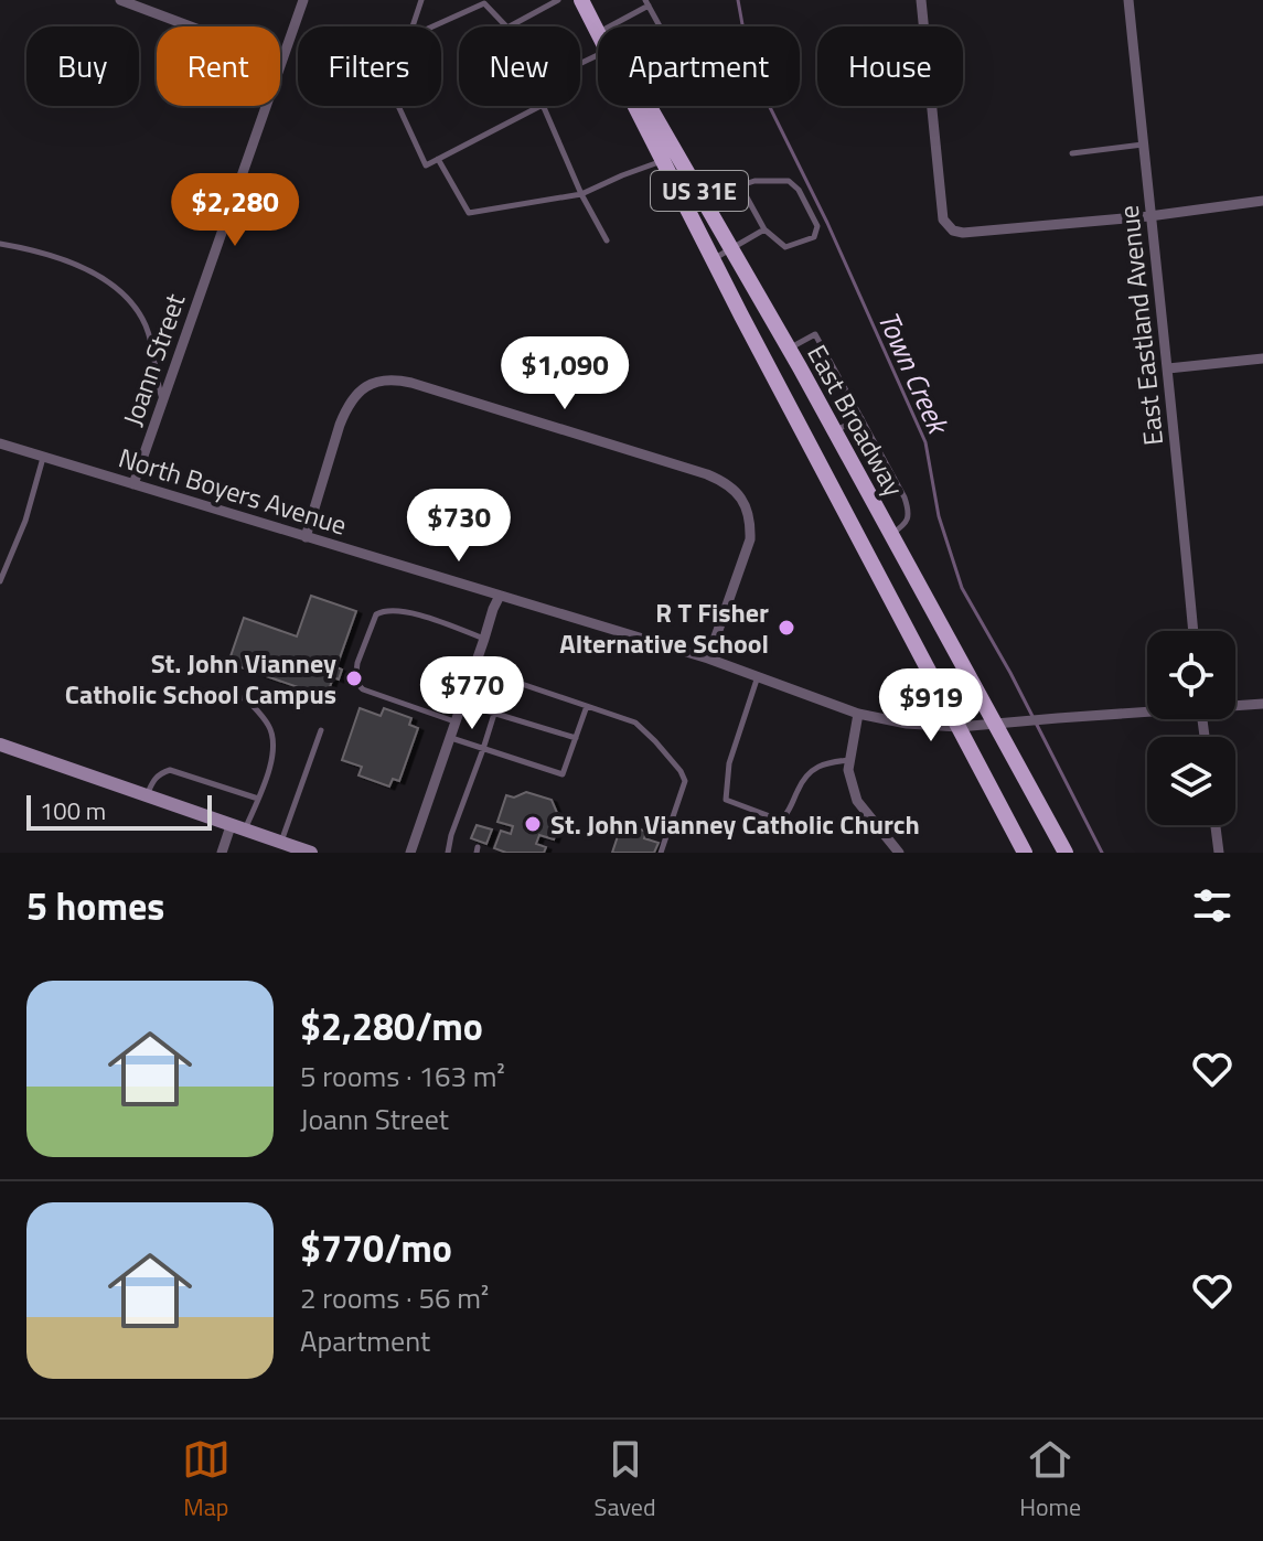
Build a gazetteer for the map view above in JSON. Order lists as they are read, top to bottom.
{
  "streets": {
    "main road": ["US 31E", "East Broadway"],
    "street": ["East Eastland Avenue", "Joann Street", "North Boyers Avenue"]
  },
  "crossings": [
    ["Joann Street", "North Boyers Avenue"],
    ["East Broadway", "North Boyers Avenue"]
  ],
  "water": ["Town Creek"],
  "places": ["R T Fisher Alternative School", "St. John Vianney Catholic School Campus", "St. John Vianney Catholic Church"],
  "scale_bar": "100 m",
  "page": {
    "chip": [
      "Buy",
      "Rent",
      "Filters",
      "New",
      "Apartment",
      "House"
    ],
    "price": [
      "$2,280",
      "$1,090",
      "$730",
      "$770",
      "$919"
    ],
    "scale": "100 m",
    "heading": "5 homes",
    "list": [
      {
        "name": "$2,280/mo",
        "note": "5 rooms · 163 m² · Joann Street"
      },
      {
        "name": "$770/mo",
        "note": "2 rooms · 56 m² · Apartment"
      }
    ],
    "tabs": ["Map", "Saved", "Home"]
  }
}
